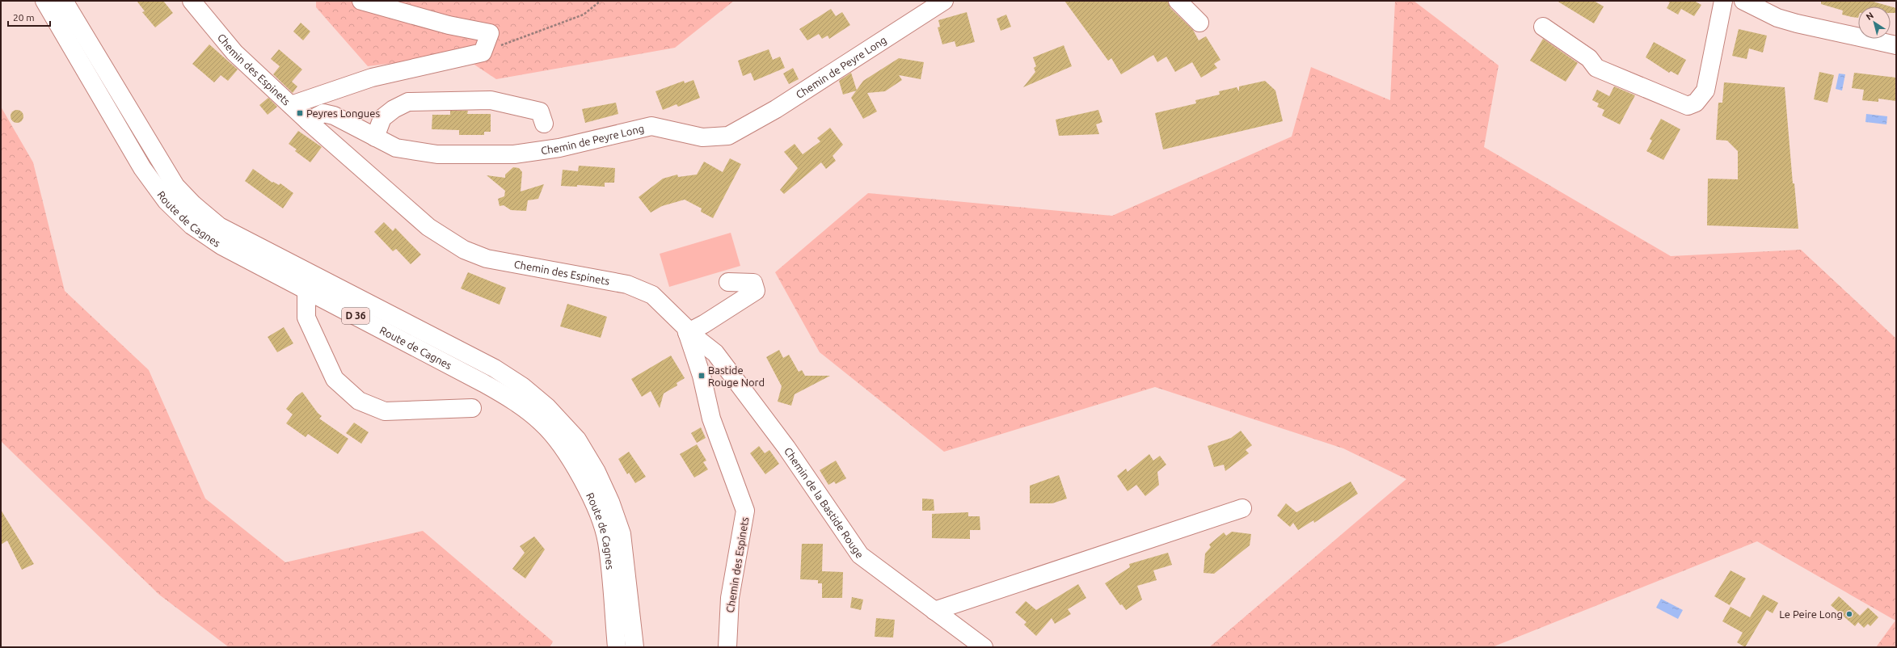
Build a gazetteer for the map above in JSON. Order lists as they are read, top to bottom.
{
  "streets": {
    "street": [
      "Chemin de Peyre Long",
      "Chemin des Espinets",
      "Route de Cagnes",
      "D 36",
      "Chemin de la Bastide Rouge"
    ]
  },
  "crossings": [
    ["Chemin de Peyre Long", "Chemin des Espinets"],
    ["Chemin des Espinets", "Chemin de la Bastide Rouge"]
  ],
  "places": {
    "transit": ["Peyres Longues", "Bastide Rouge Nord"],
    "other": ["Le Peire Long"]
  },
  "scale_bar": "20 m",
  "north": "top left"
}
